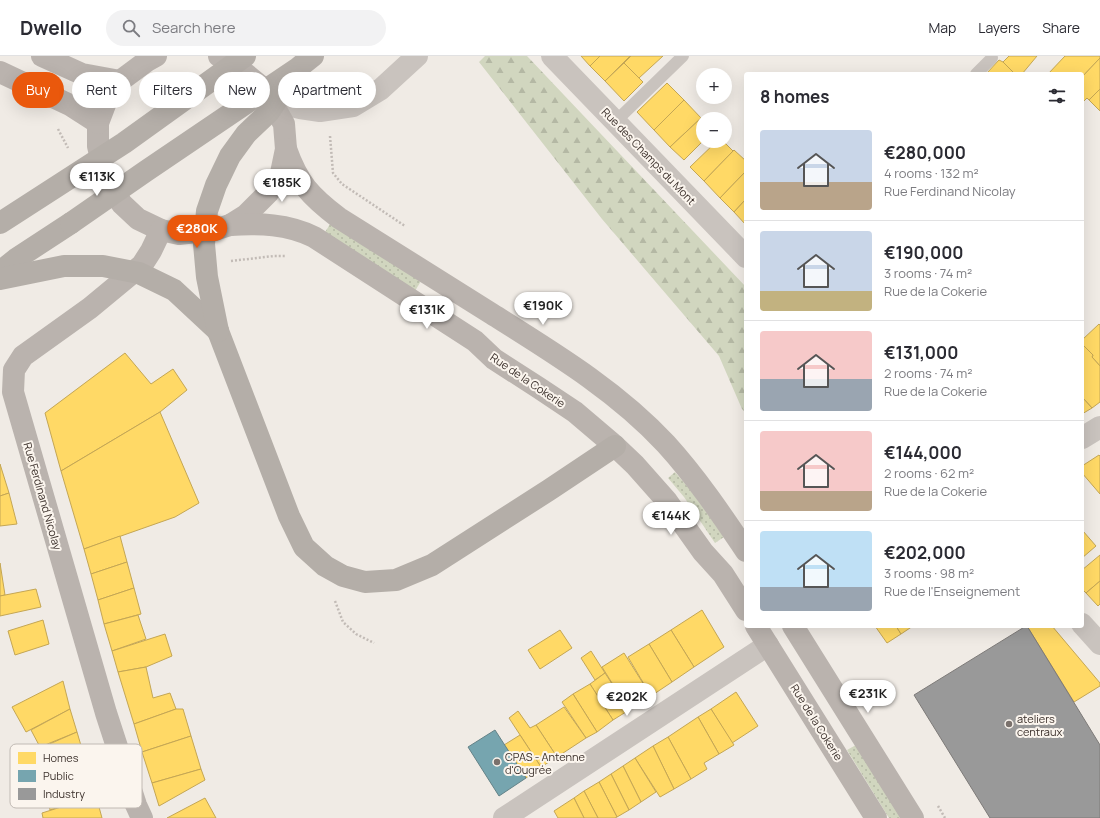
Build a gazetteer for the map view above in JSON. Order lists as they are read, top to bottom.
{
  "streets": {
    "main road": ["Rue de la Cokerie", "Rue Ferdinand Nicolay"],
    "street": ["Rue des Champs du Mont"]
  },
  "places": ["ateliers centraux", "CPAS - Antenne d'Ougrée"],
  "legend": ["Homes", "Public", "Industry"],
  "page": {
    "header": "Dwello",
    "search": "Search here",
    "nav": ["Map", "Layers", "Share"],
    "map_buttons": ["+", "−"],
    "chip": [
      "Buy",
      "Rent",
      "Filters",
      "New",
      "Apartment"
    ],
    "heading": "8 homes",
    "list": [
      {
        "name": "€280,000",
        "note": "4 rooms · 132 m² · Rue Ferdinand Nicolay"
      },
      {
        "name": "€190,000",
        "note": "3 rooms · 74 m² · Rue de la Cokerie"
      },
      {
        "name": "€131,000",
        "note": "2 rooms · 74 m² · Rue de la Cokerie"
      },
      {
        "name": "€144,000",
        "note": "2 rooms · 62 m² · Rue de la Cokerie"
      },
      {
        "name": "€202,000",
        "note": "3 rooms · 98 m² · Rue de l'Enseignement"
      }
    ],
    "price": [
      "€113K",
      "€185K",
      "€280K",
      "€190K",
      "€131K",
      "€144K",
      "€231K",
      "€202K"
    ]
  }
}
